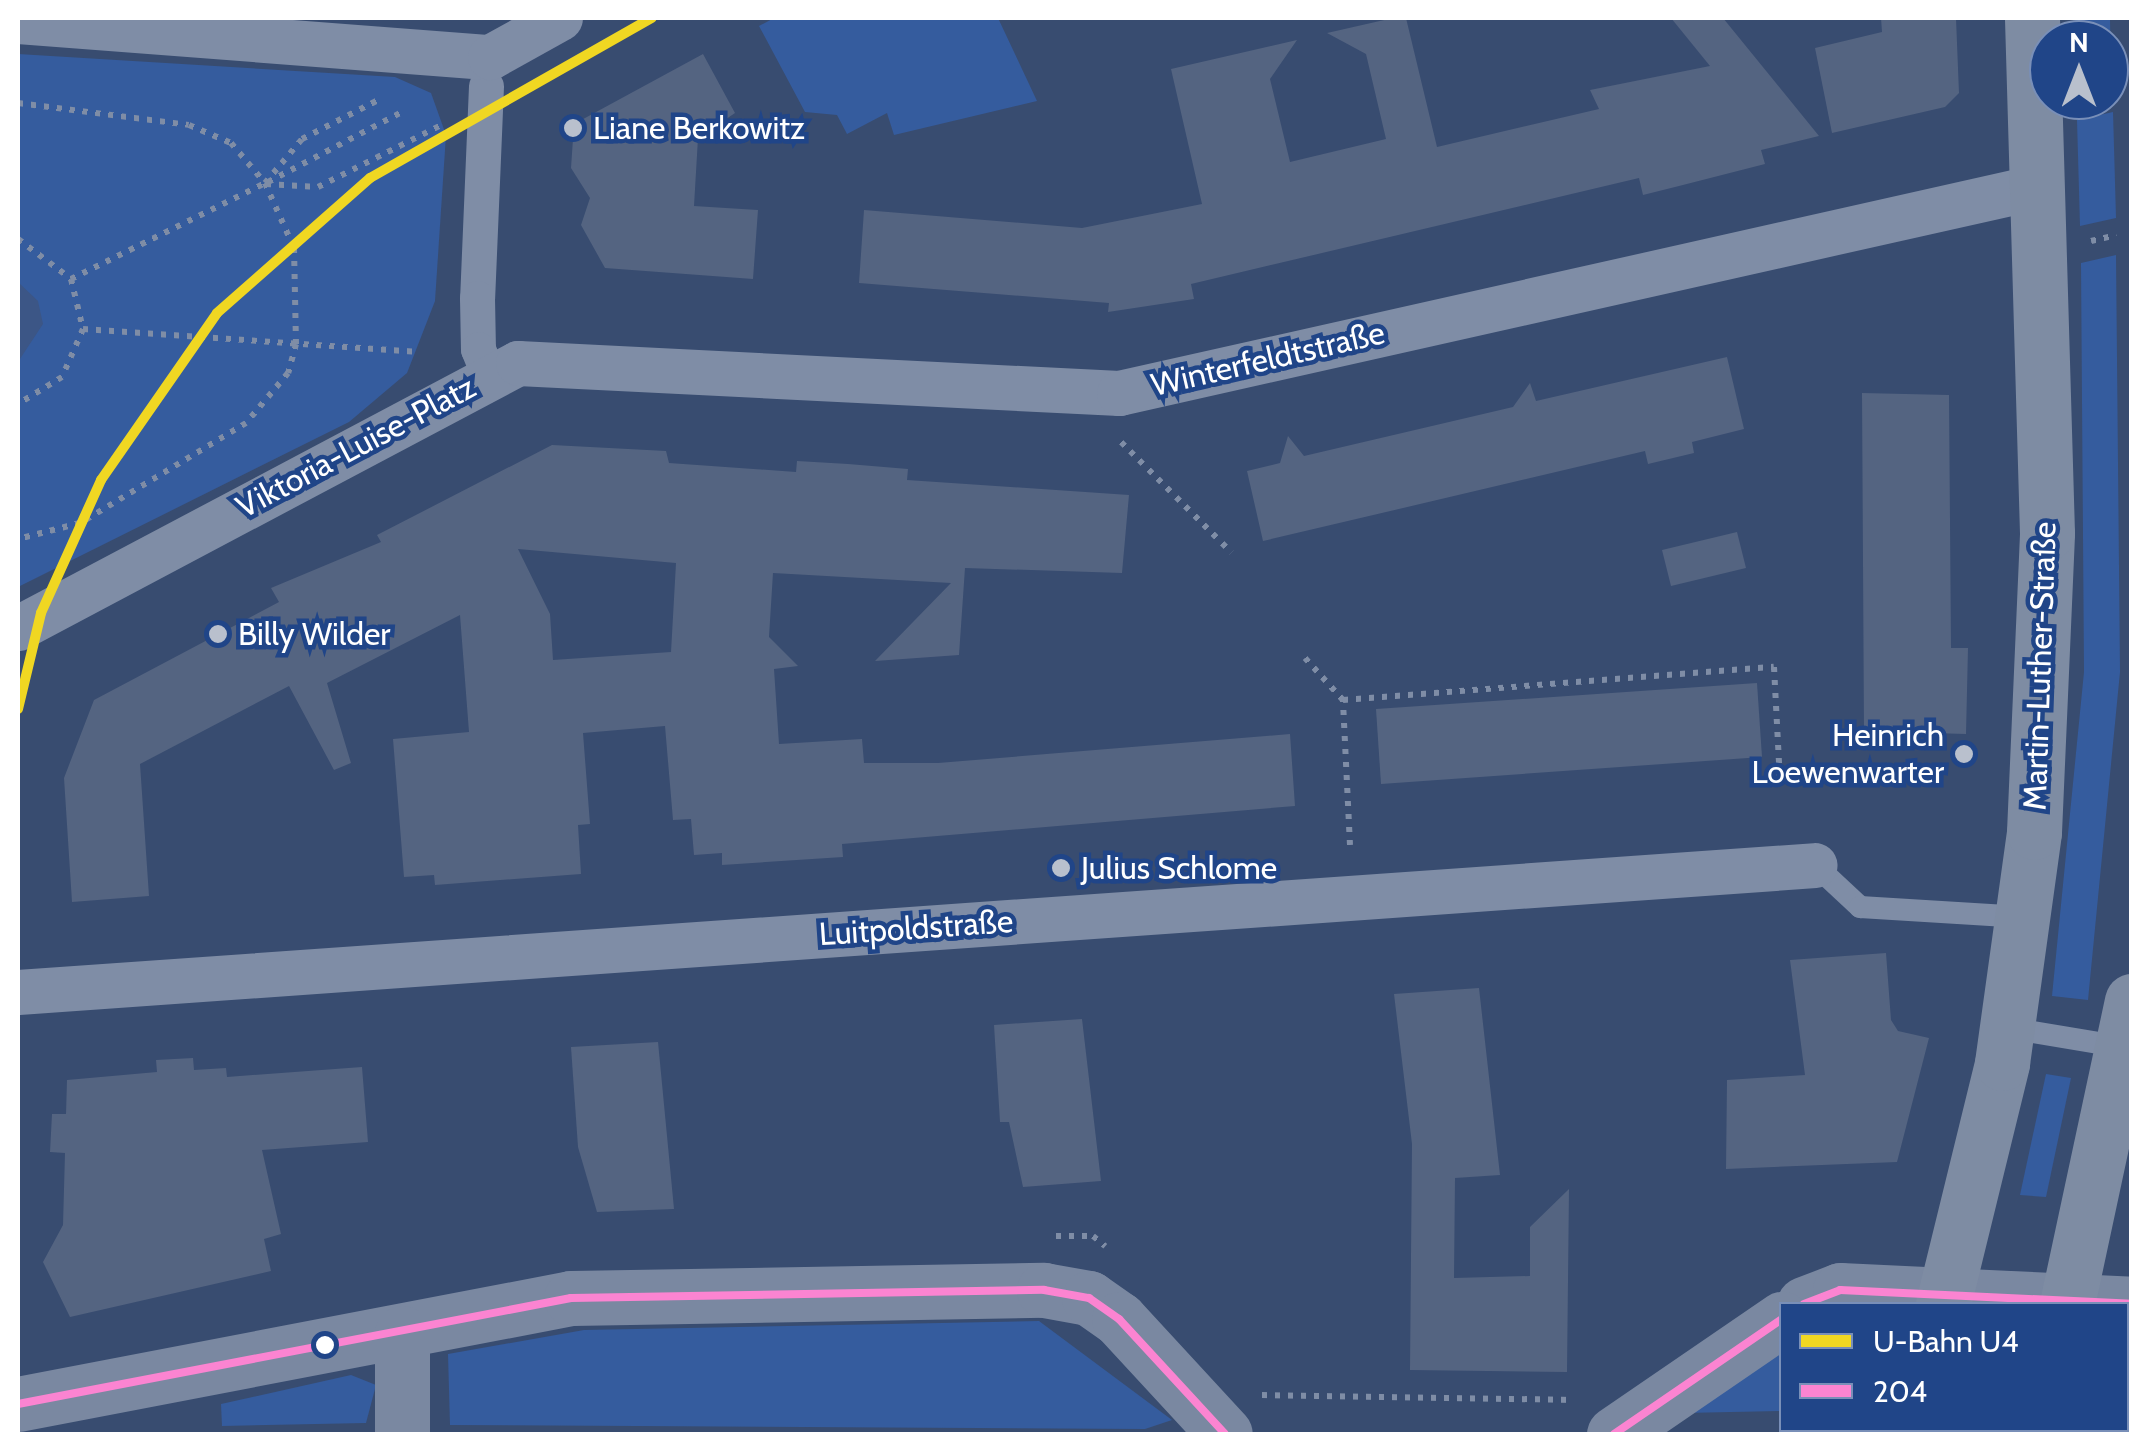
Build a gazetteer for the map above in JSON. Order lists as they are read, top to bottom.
{
  "streets": {
    "main road": ["Martin-Luther-Straße"],
    "street": ["Winterfeldtstraße", "Viktoria-Luise-Platz", "Luitpoldstraße"]
  },
  "crossings": [
    ["Winterfeldtstraße", "Viktoria-Luise-Platz"],
    ["Winterfeldtstraße", "Martin-Luther-Straße"]
  ],
  "places": [
    "Liane Berkowitz",
    "Billy Wilder",
    "Heinrich Loewenwarter",
    "Julius Schlome"
  ],
  "lines": ["metro line U4", "transit line 204"],
  "legend": ["U-Bahn U4", "204"],
  "north": "top"
}
